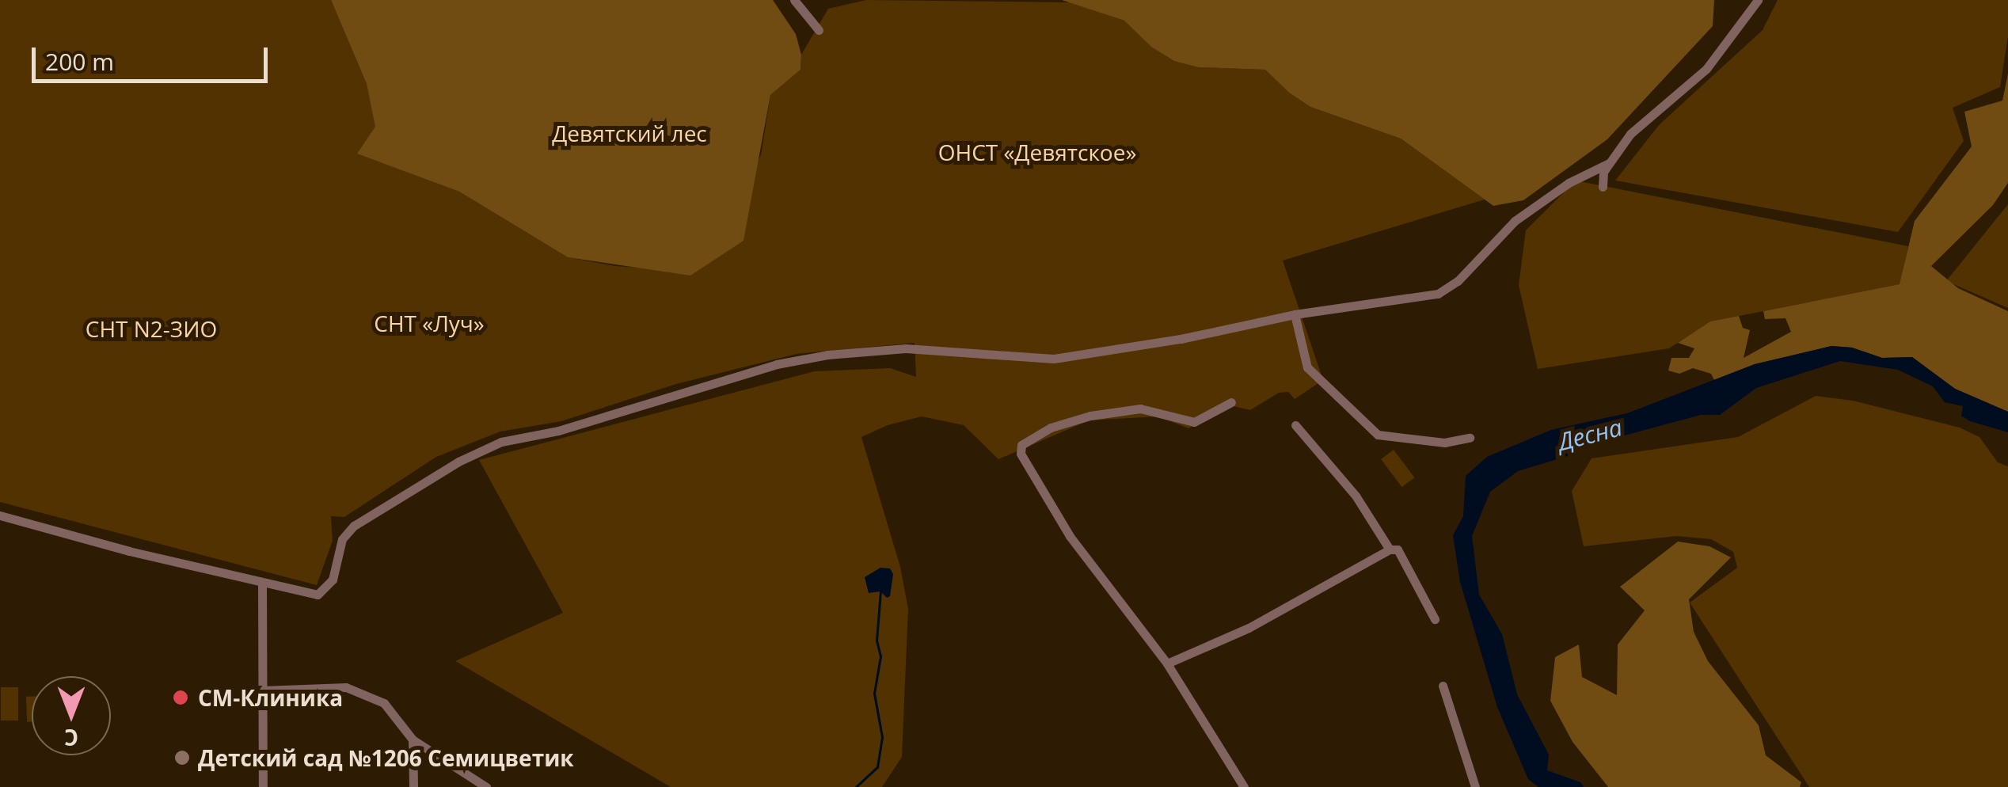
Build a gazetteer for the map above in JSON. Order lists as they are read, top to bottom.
{
  "water": ["Десна"],
  "parks": [
    "Девятский лес",
    "ОНСТ «Девятское»",
    "СНТ «Луч»",
    "СНТ N2-ЗИО"
  ],
  "places": ["СМ-Клиника", "Детский сад №1206 Семицветик"],
  "scale_bar": "200 m",
  "north": "bottom"
}
